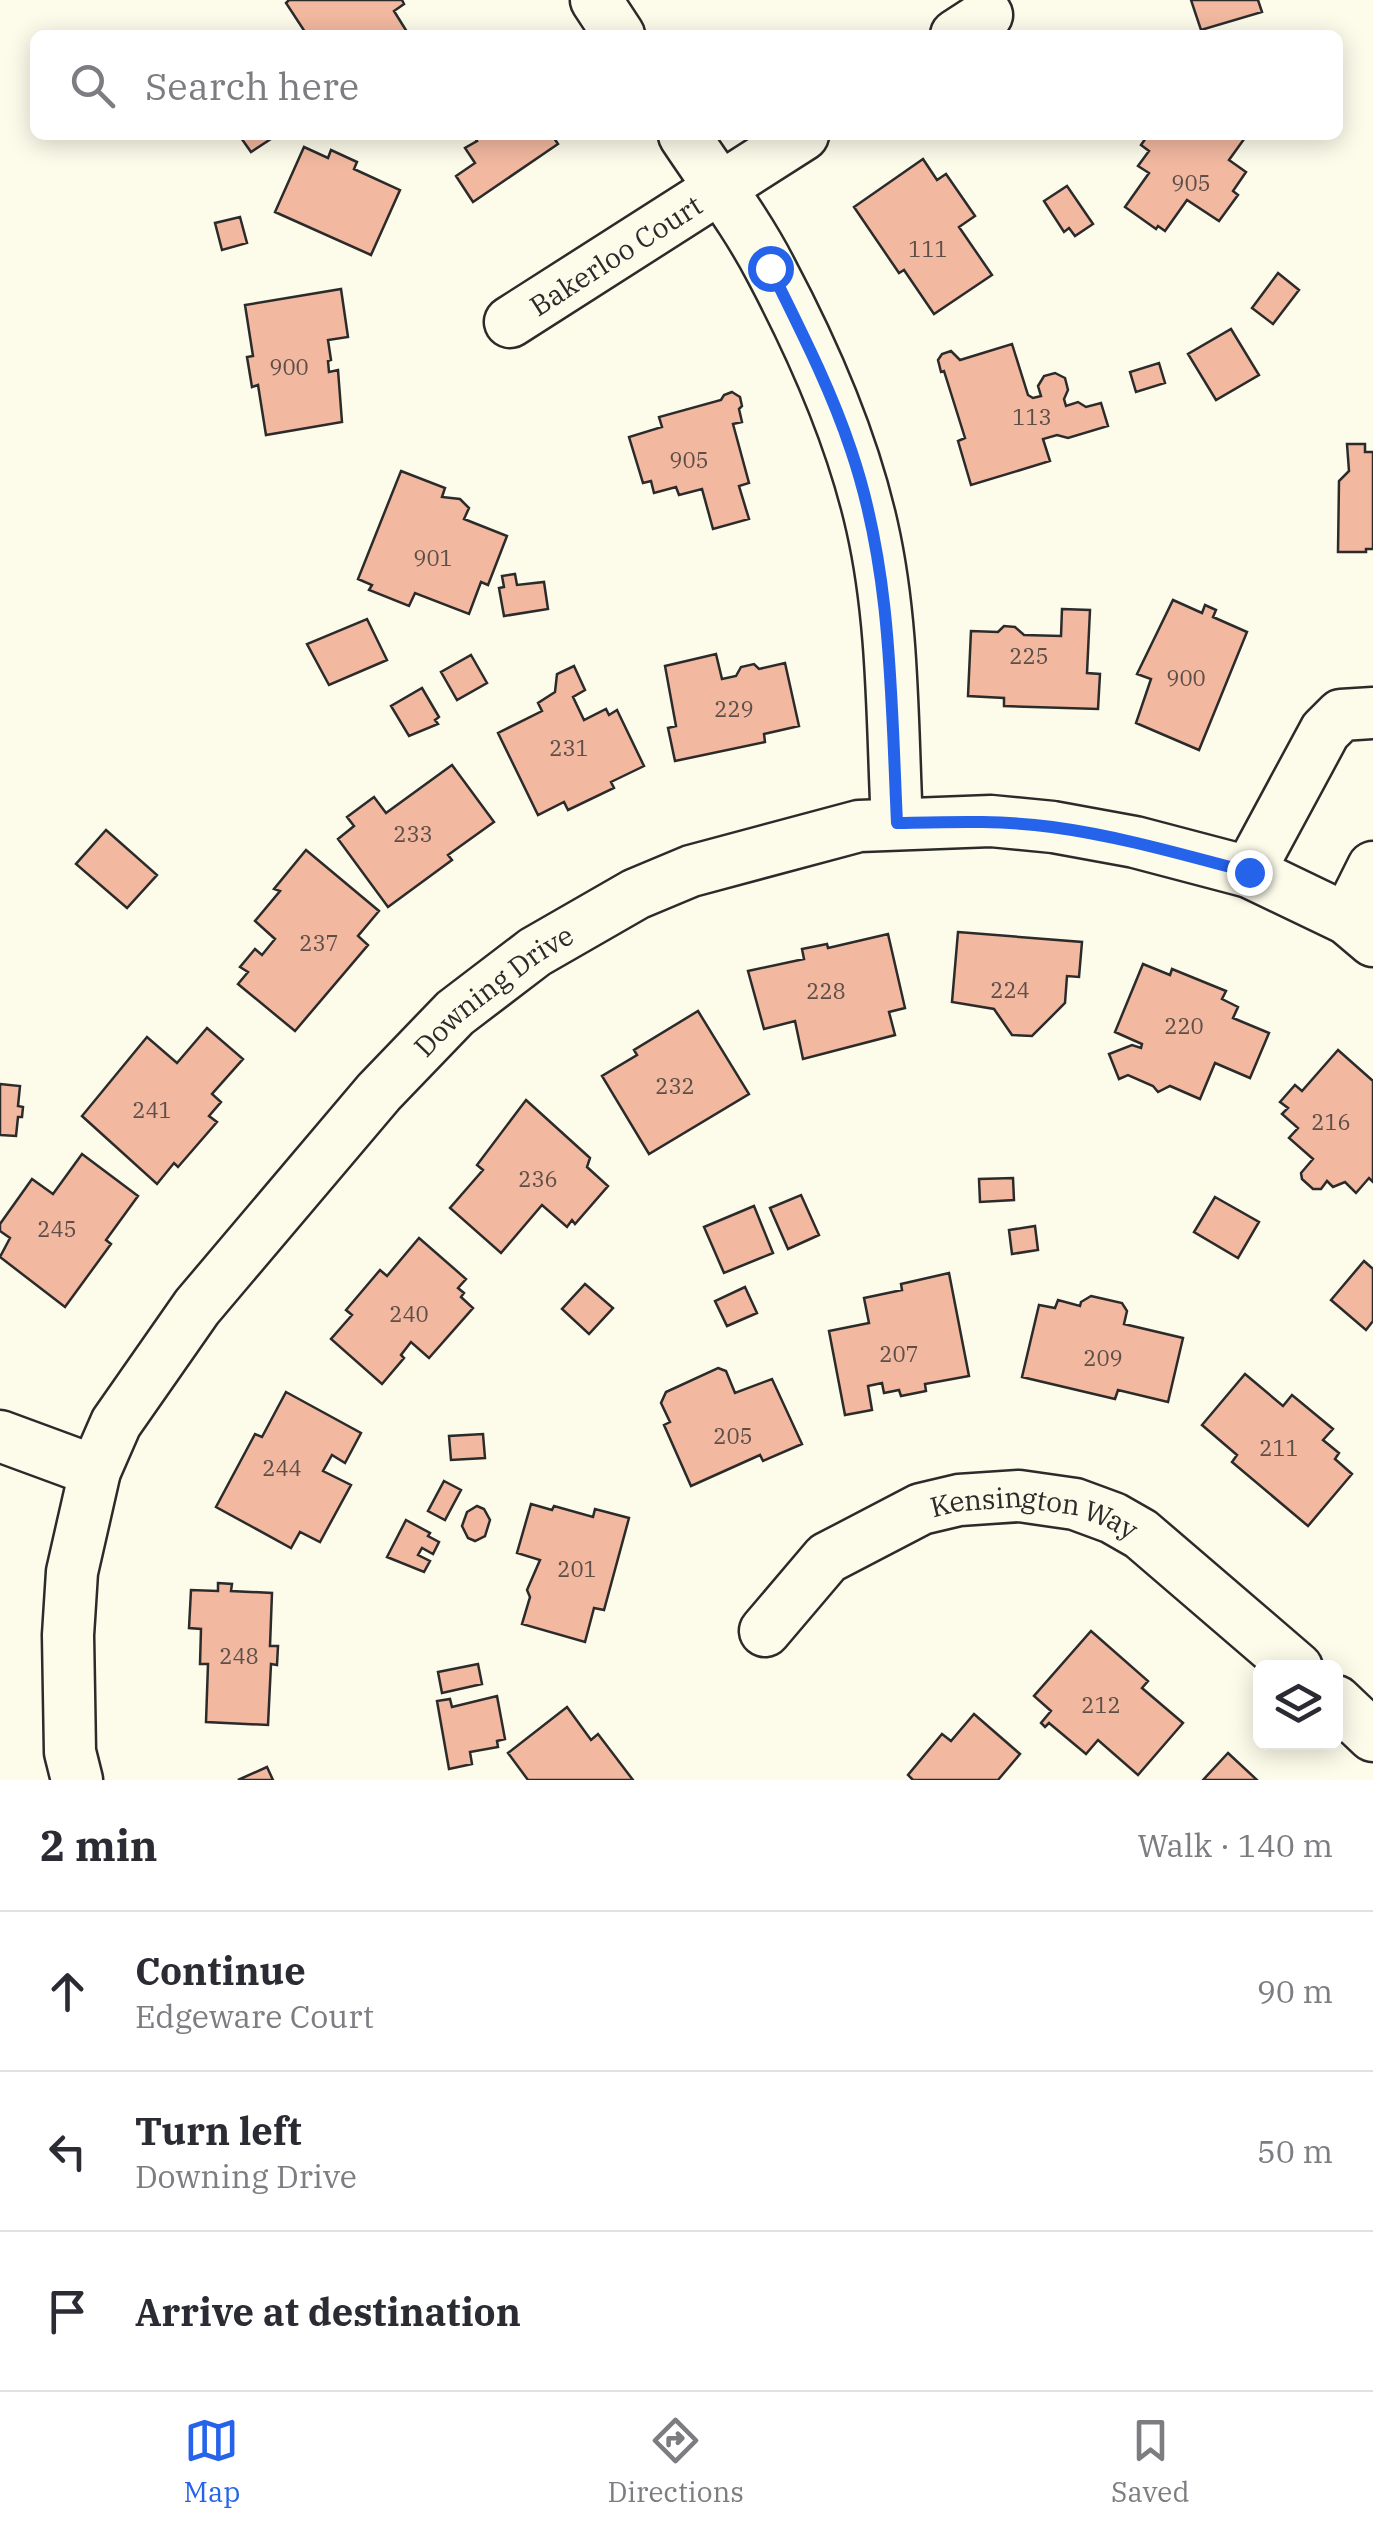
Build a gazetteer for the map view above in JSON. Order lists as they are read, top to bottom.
{
  "streets": {
    "street": ["Bakerloo Court", "Downing Drive", "Kensington Way"]
  },
  "house_numbers": [
    "905",
    "111",
    "900",
    "113",
    "905",
    "901",
    "225",
    "900",
    "229",
    "231",
    "233",
    "237",
    "224",
    "228",
    "220",
    "232",
    "241",
    "216",
    "236",
    "245",
    "240",
    "207",
    "209",
    "205",
    "211",
    "244",
    "201",
    "248",
    "212"
  ],
  "page": {
    "search": "Search here",
    "heading": ["2 min", "Walk · 140 m"],
    "list": [
      ["Continue", "Edgeware Court", "90 m"],
      ["Turn left", "Downing Drive", "50 m"],
      "Arrive at destination"
    ],
    "nav": ["Map", "Directions", "Saved"]
  }
}
